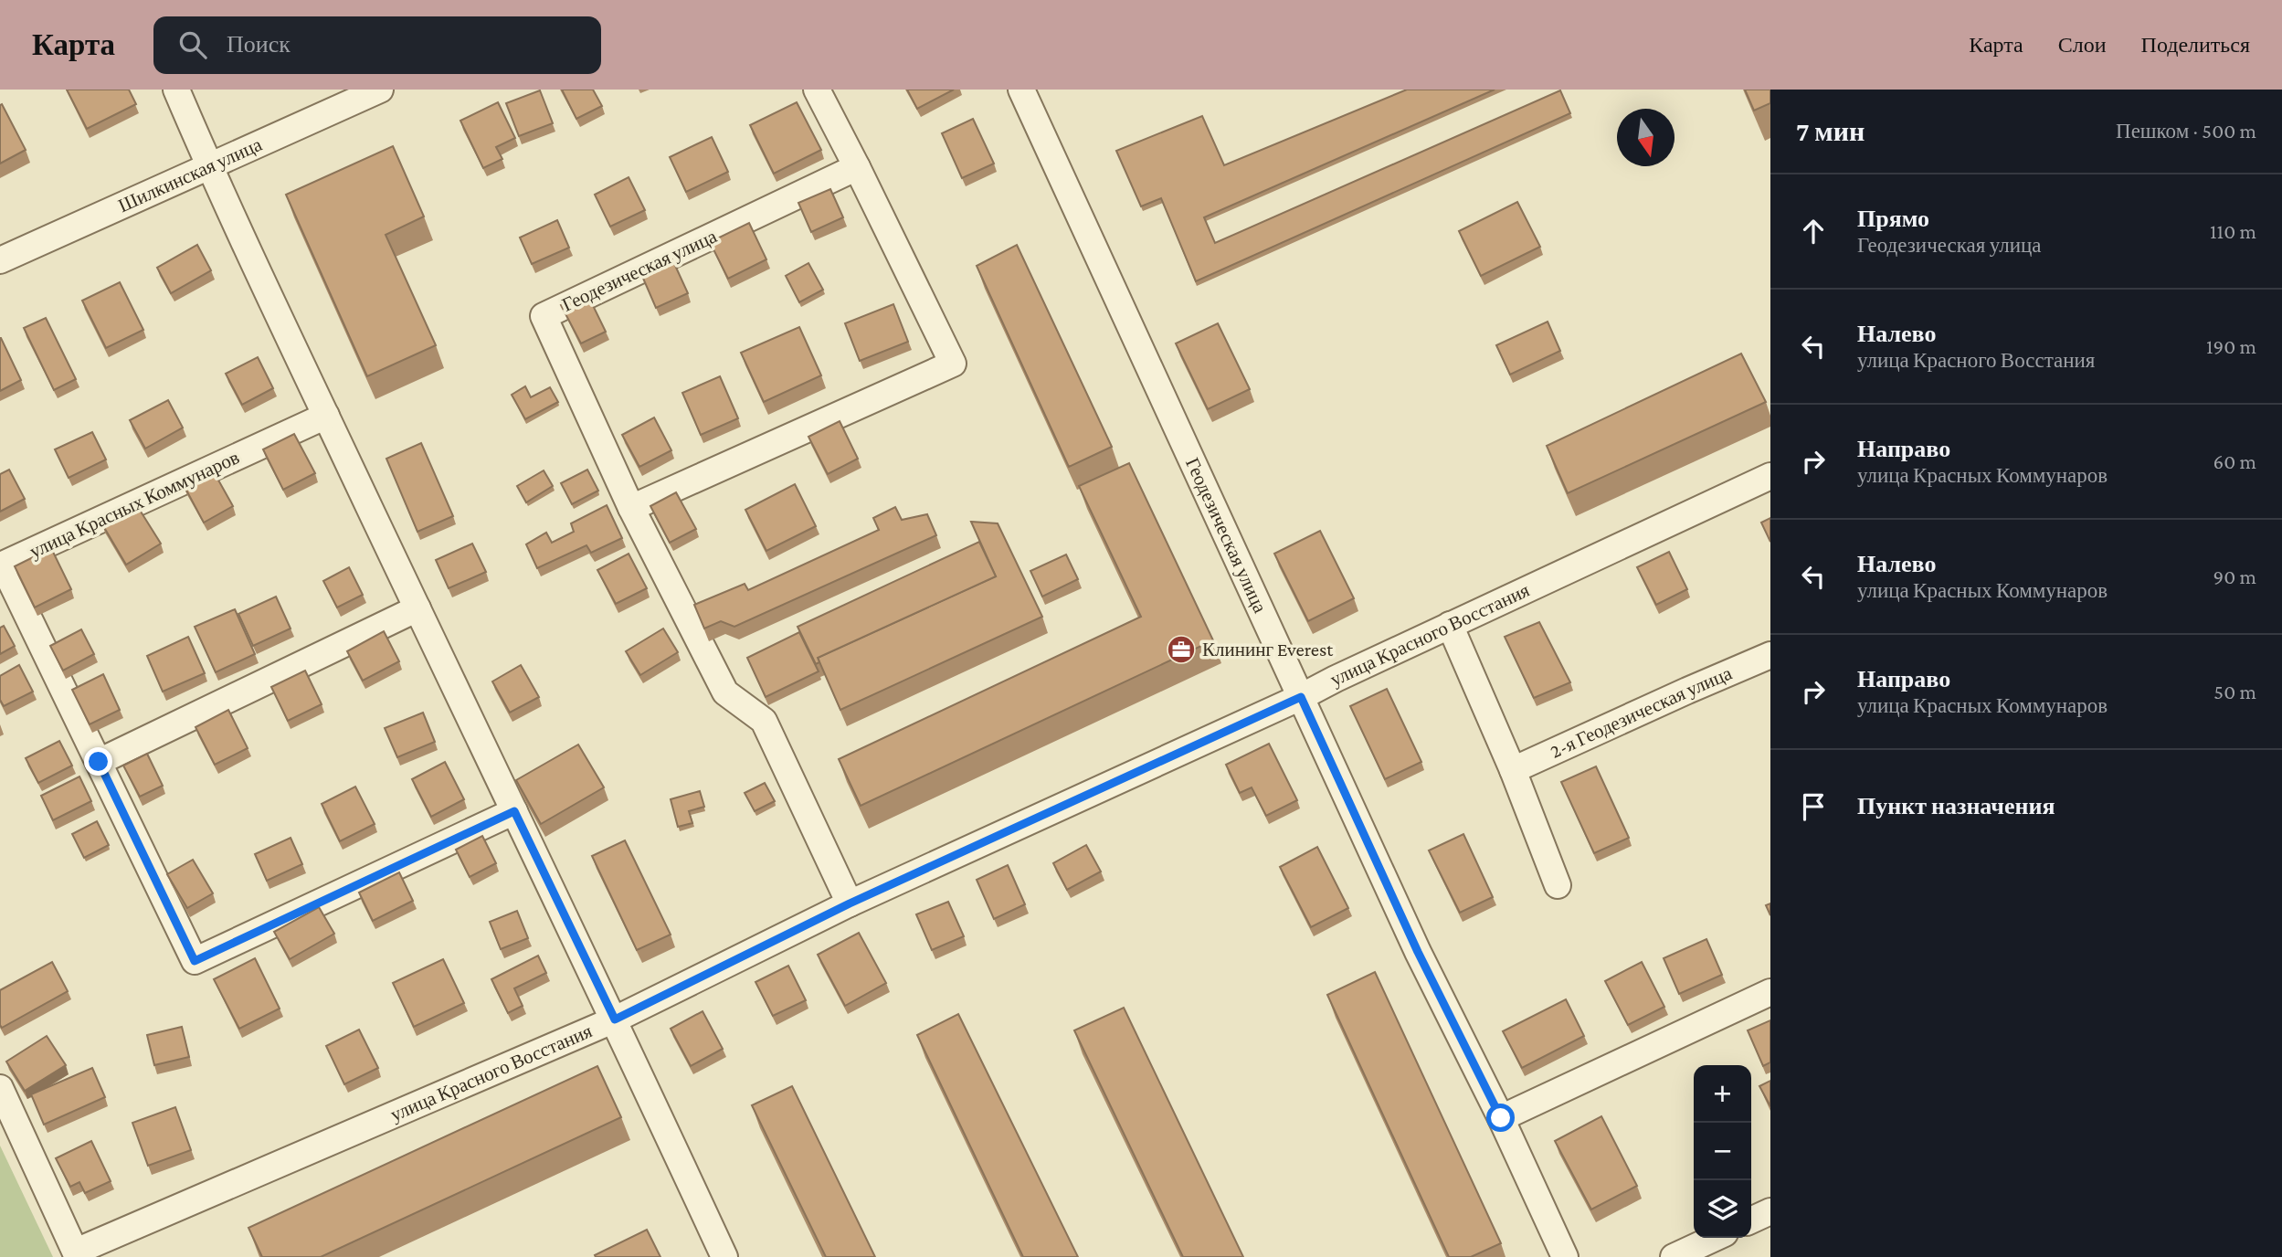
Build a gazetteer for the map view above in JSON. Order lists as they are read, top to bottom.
{
  "streets": {
    "street": [
      "Шилкинская улица",
      "Геодезическая улица",
      "улица Красных Коммунаров",
      "улица Красного Восстания",
      "2-я Геодезическая улица"
    ]
  },
  "crossings": [
    ["Геодезическая улица", "улица Красного Восстания"]
  ],
  "places": {
    "office": ["Клининг Everest"]
  },
  "north": "bottom",
  "page": {
    "header": "Карта",
    "search": "Поиск",
    "nav": ["Карта", "Слои", "Поделиться"],
    "heading": ["7 мин", "Пешком · 500 m"],
    "list": [
      ["Прямо", "Геодезическая улица", "110 m"],
      ["Налево", "улица Красного Восстания", "190 m"],
      ["Направо", "улица Красных Коммунаров", "60 m"],
      ["Налево", "улица Красных Коммунаров", "90 m"],
      ["Направо", "улица Красных Коммунаров", "50 m"],
      "Пункт назначения"
    ],
    "map_buttons": ["+", "−"]
  }
}
